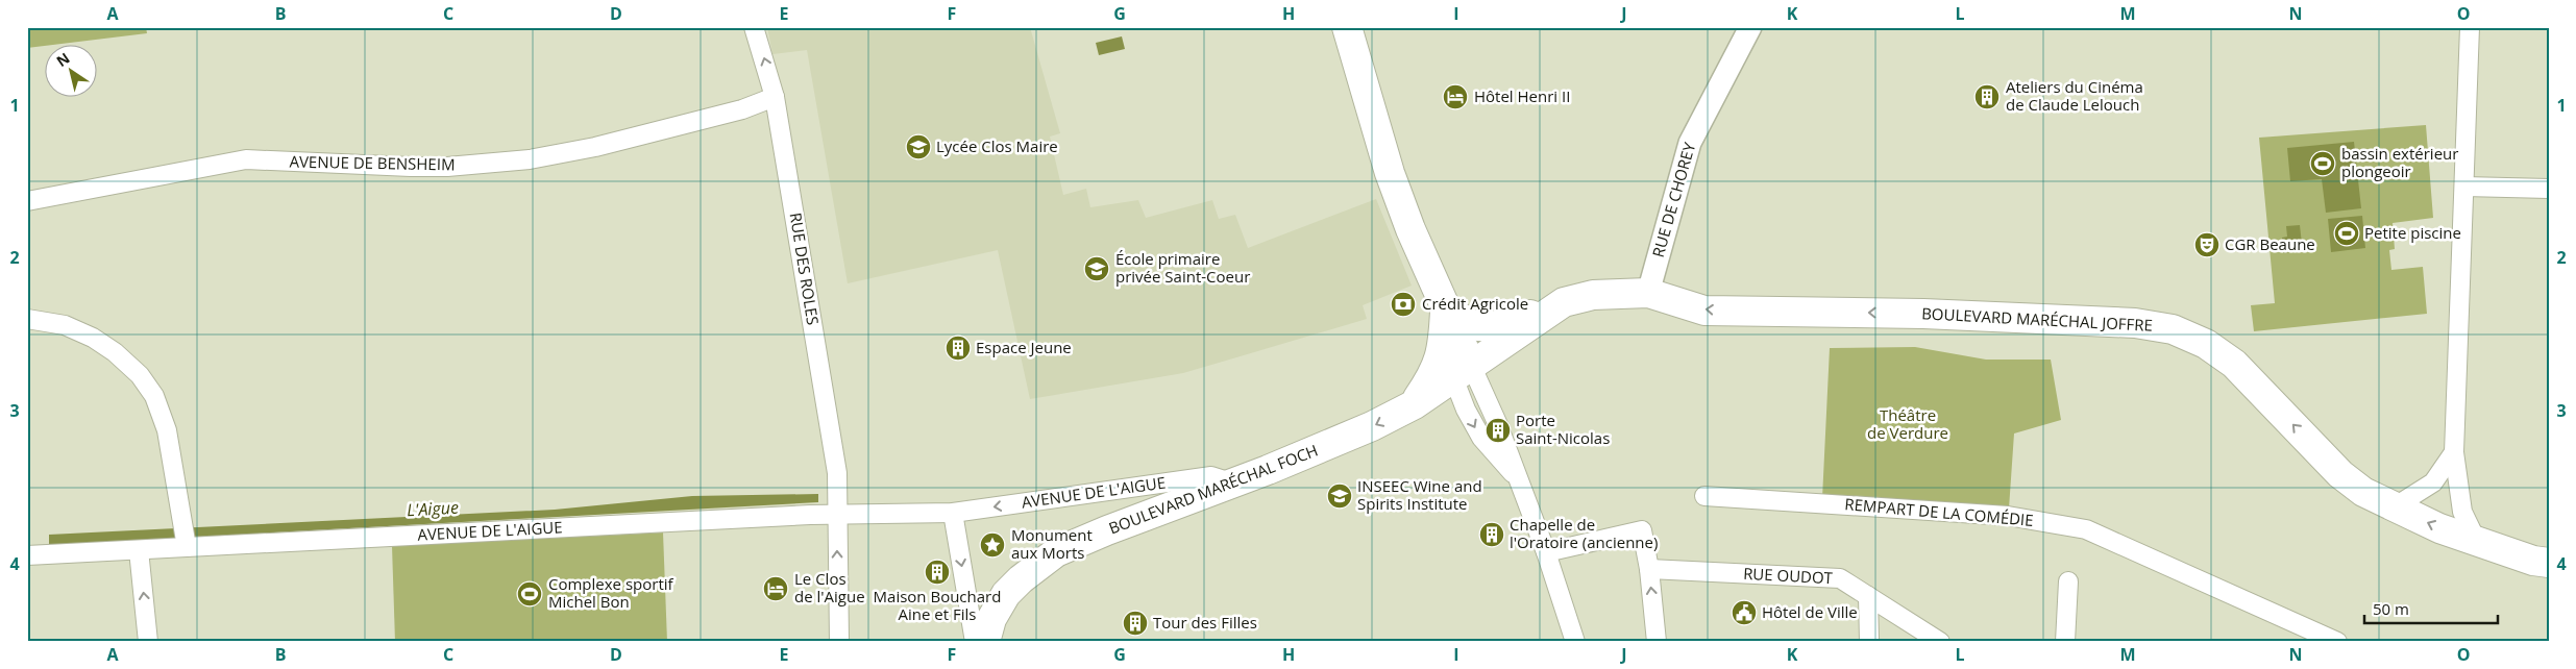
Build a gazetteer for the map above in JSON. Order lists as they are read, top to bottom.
{
  "streets": {
    "main road": ["BOULEVARD MARÉCHAL JOFFRE", "BOULEVARD MARÉCHAL FOCH"],
    "street": [
      "AVENUE DE BENSHEIM",
      "RUE DE CHOREY",
      "RUE DES ROLES",
      "AVENUE DE L'AIGUE",
      "REMPART DE LA COMÉDIE",
      "RUE OUDOT"
    ]
  },
  "crossings": [
    ["AVENUE DE BENSHEIM", "RUE DES ROLES"],
    ["RUE DE CHOREY", "BOULEVARD MARÉCHAL JOFFRE"],
    ["RUE DES ROLES", "AVENUE DE L'AIGUE"],
    ["BOULEVARD MARÉCHAL JOFFRE", "BOULEVARD MARÉCHAL FOCH"],
    ["BOULEVARD MARÉCHAL FOCH", "AVENUE DE L'AIGUE"]
  ],
  "one_way": ["BOULEVARD MARÉCHAL JOFFRE"],
  "water": ["L'Aigue"],
  "parks": ["Théâtre de Verdure"],
  "places": {
    "hotel": ["Hôtel Henri II", "Le Clos de l'Aigue"],
    "building": [
      "Ateliers du Cinéma de Claude Lelouch",
      "Espace Jeune",
      "Porte Saint-Nicolas",
      "Chapelle de l'Oratoire (ancienne)",
      "Maison Bouchard Aine et Fils",
      "Tour des Filles"
    ],
    "school or university": ["Lycée Clos Maire", "École primaire privée Saint-Coeur", "INSEEC Wine and Spirits Institute"],
    "sports": ["bassin extérieur plongeoir", "Petite piscine", "Complexe sportif Michel Bon"],
    "theatre": ["CGR Beaune"],
    "bank": ["Crédit Agricole"],
    "place": ["Monument aux Morts"],
    "public building": ["Hôtel de Ville"]
  },
  "scale_bar": "50 m",
  "north": "top left",
  "grid": {
    "columns": [
      "A",
      "B",
      "C",
      "D",
      "E",
      "F",
      "G",
      "H",
      "I",
      "J",
      "K",
      "L",
      "M",
      "N",
      "O"
    ],
    "rows": [
      "1",
      "2",
      "3",
      "4"
    ]
  }
}
